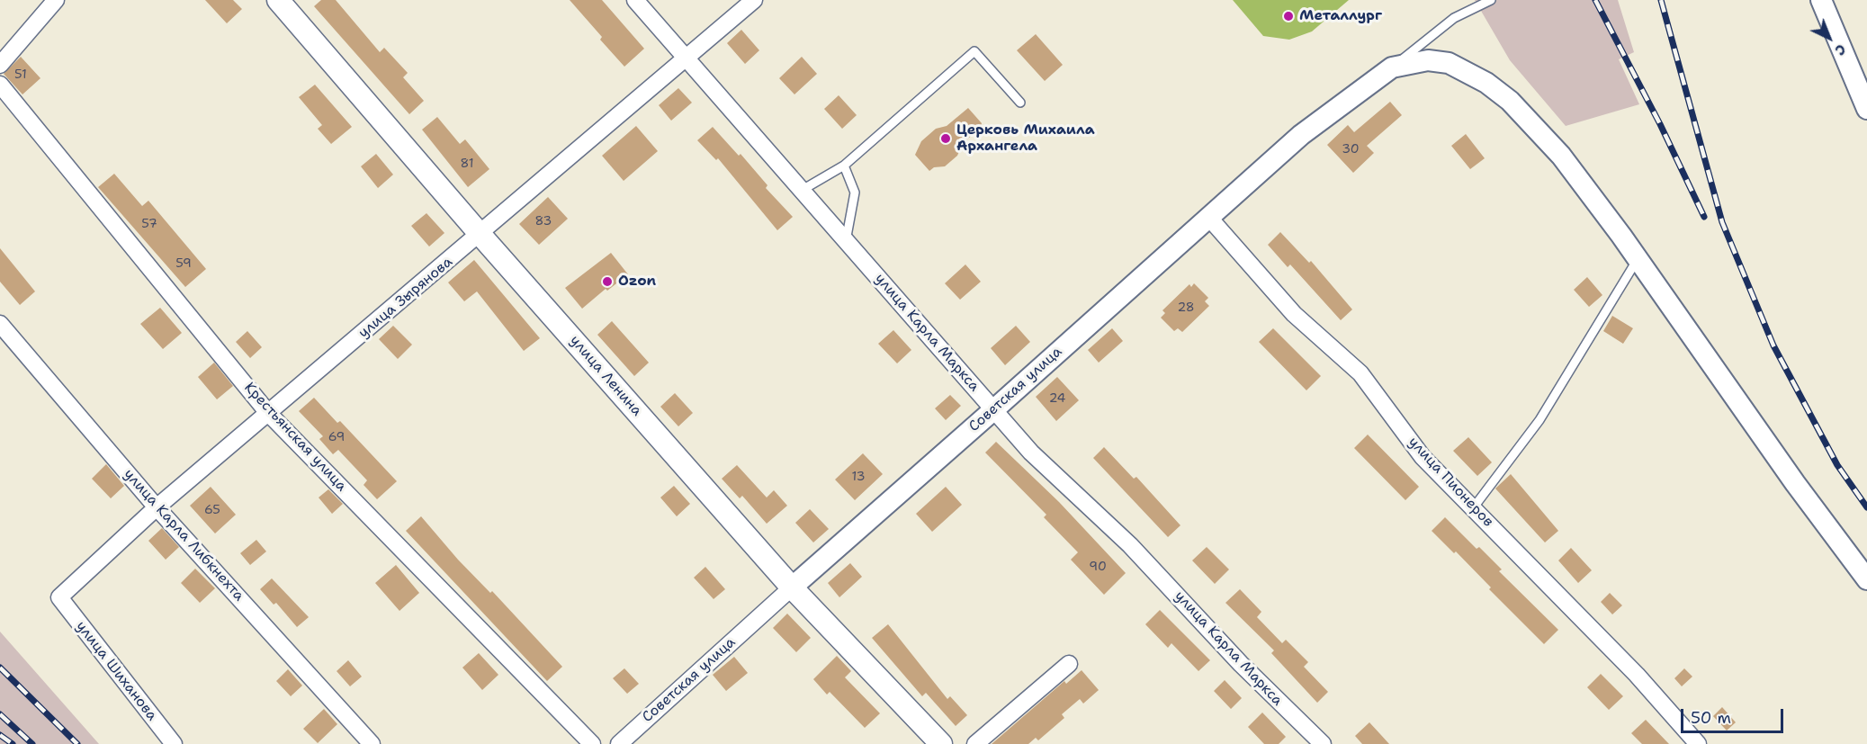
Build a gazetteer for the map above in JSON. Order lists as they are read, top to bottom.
{
  "streets": {
    "main road": ["улица Ленина"],
    "street": [
      "улица Зырянова",
      "улица Карла Маркса",
      "Советская улица",
      "Крестьянская улица",
      "улица Пионеров",
      "улица Карла Либкнехта",
      "улица Шиханова"
    ]
  },
  "crossings": [
    ["улица Зырянова", "улица Карла Маркса"],
    ["улица Зырянова", "улица Ленина"],
    ["улица Зырянова", "Крестьянская улица"],
    ["улица Зырянова", "улица Карла Либкнехта"],
    ["улица Зырянова", "улица Шиханова"],
    ["улица Карла Маркса", "Советская улица"],
    ["улица Ленина", "Советская улица"],
    ["Советская улица", "улица Пионеров"]
  ],
  "places": ["Металлург", "Церковь Михаила Архангела", "Ozon"],
  "house_numbers": [
    "51",
    "30",
    "81",
    "83",
    "57",
    "59",
    "28",
    "24",
    "69",
    "13",
    "65",
    "90"
  ],
  "scale_bar": "50 m",
  "north": "bottom right"
}
